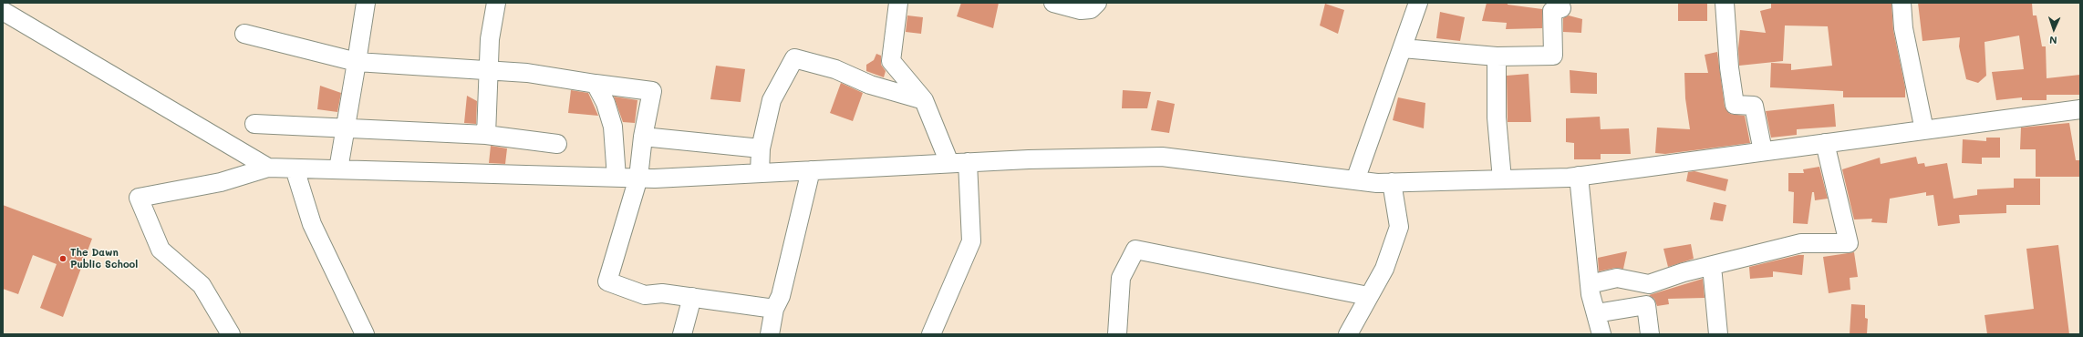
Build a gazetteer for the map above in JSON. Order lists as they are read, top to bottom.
{
  "places": ["The Dawn Public School"],
  "north": "bottom"
}
